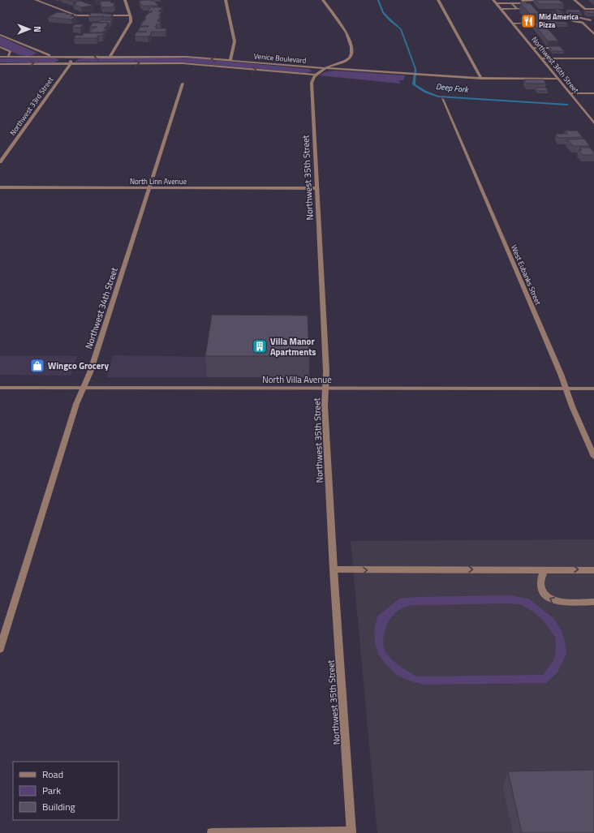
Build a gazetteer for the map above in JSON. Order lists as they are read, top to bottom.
{
  "streets": {
    "street": [
      "Venice Boulevard",
      "Northwest 36th Street",
      "Northwest 33rd Street",
      "Northwest 35th Street",
      "North Linn Avenue",
      "West Eubanks Street",
      "Northwest 34th Street",
      "North Villa Avenue"
    ]
  },
  "crossings": [
    ["Venice Boulevard", "Northwest 36th Street"],
    ["Venice Boulevard", "Northwest 33rd Street"],
    ["Venice Boulevard", "Northwest 35th Street"],
    ["Northwest 35th Street", "North Linn Avenue"],
    ["Northwest 35th Street", "North Villa Avenue"],
    ["North Linn Avenue", "Northwest 34th Street"],
    ["West Eubanks Street", "North Villa Avenue"],
    ["Northwest 34th Street", "North Villa Avenue"]
  ],
  "water": ["Deep Fork"],
  "places": {
    "restaurant": ["Mid America Pizza"],
    "building": ["Villa Manor Apartments"],
    "shop": ["Wingco Grocery"]
  },
  "legend": ["Road", "Park", "Building"],
  "north": "right"
}
